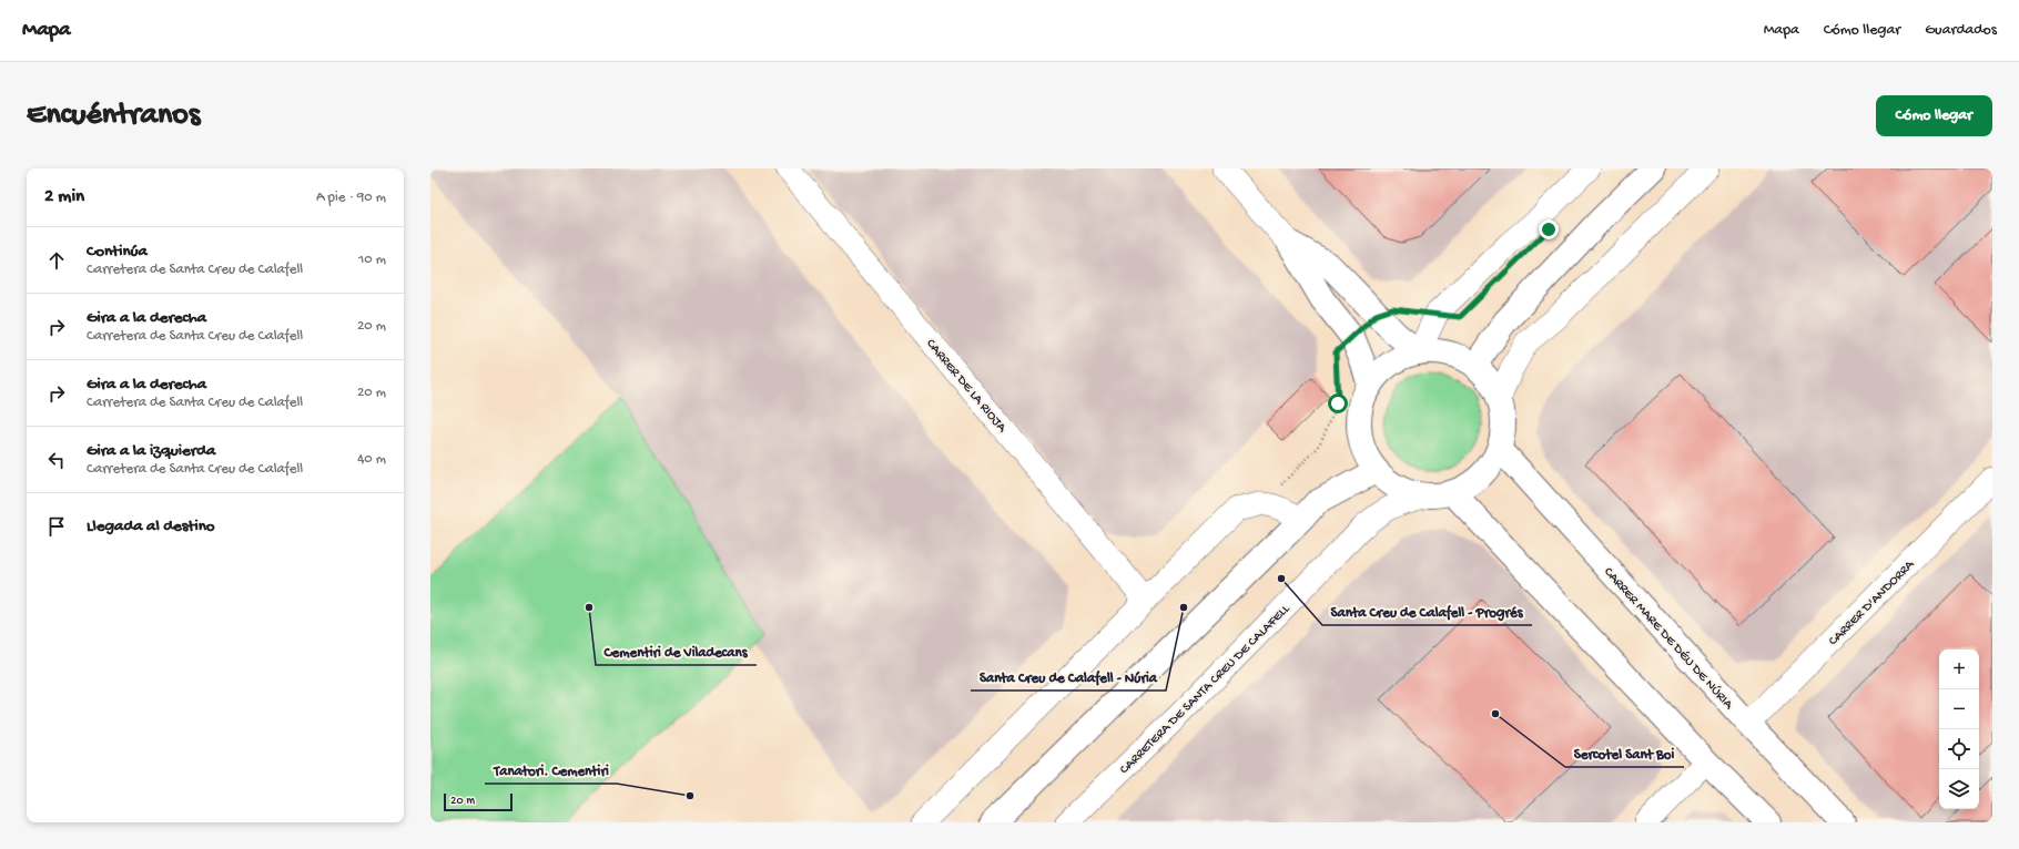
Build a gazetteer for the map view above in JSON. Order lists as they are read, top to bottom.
{
  "streets": {
    "street": [
      "CARRER DE LA RIOJA",
      "CARRER D'ANDORRA",
      "CARRER MARE DE DÉU DE NÚRIA",
      "CARRETERA DE SANTA CREU DE CALAFELL"
    ]
  },
  "crossings": [
    ["CARRER D'ANDORRA", "CARRER MARE DE DÉU DE NÚRIA"],
    ["CARRER MARE DE DÉU DE NÚRIA", "CARRETERA DE SANTA CREU DE CALAFELL"]
  ],
  "places": [
    "Santa Creu de Calafell - Progrés",
    "Cementiri de Viladecans",
    "Santa Creu de Calafell - Núria",
    "Sercotel Sant Boi",
    "Tanatori. Cementiri"
  ],
  "scale_bar": "20 m",
  "page": {
    "header": "Mapa",
    "nav": ["Mapa", "Cómo llegar", "Guardados"],
    "buttons": "Cómo llegar",
    "title": "Encuéntranos",
    "heading": ["2 min", "A pie · 90 m"],
    "list": [
      ["Continúa", "Carretera de Santa Creu de Calafell", "10 m"],
      ["Gira a la derecha", "Carretera de Santa Creu de Calafell", "20 m"],
      ["Gira a la derecha", "Carretera de Santa Creu de Calafell", "20 m"],
      ["Gira a la izquierda", "Carretera de Santa Creu de Calafell", "40 m"],
      "Llegada al destino"
    ],
    "map_buttons": ["+", "−"],
    "scale": "20 m"
  }
}
